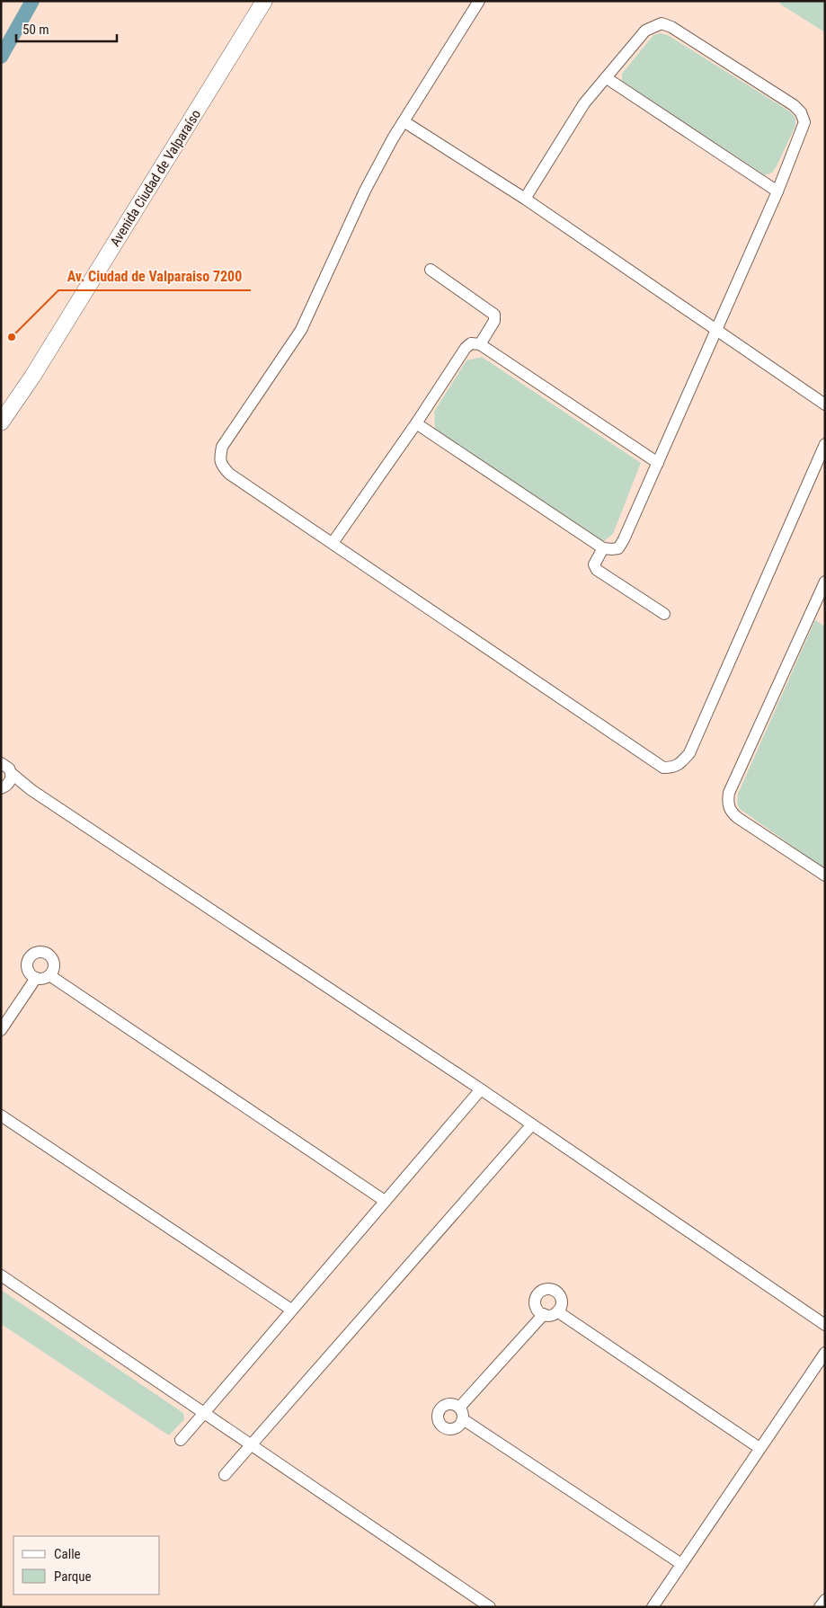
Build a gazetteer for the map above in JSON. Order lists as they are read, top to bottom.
{
  "streets": {
    "main road": ["Avenida Ciudad de Valparaíso"]
  },
  "places": ["Av. Ciudad de Valparaiso 7200"],
  "legend": ["Calle", "Parque"],
  "scale_bar": "50 m"
}
